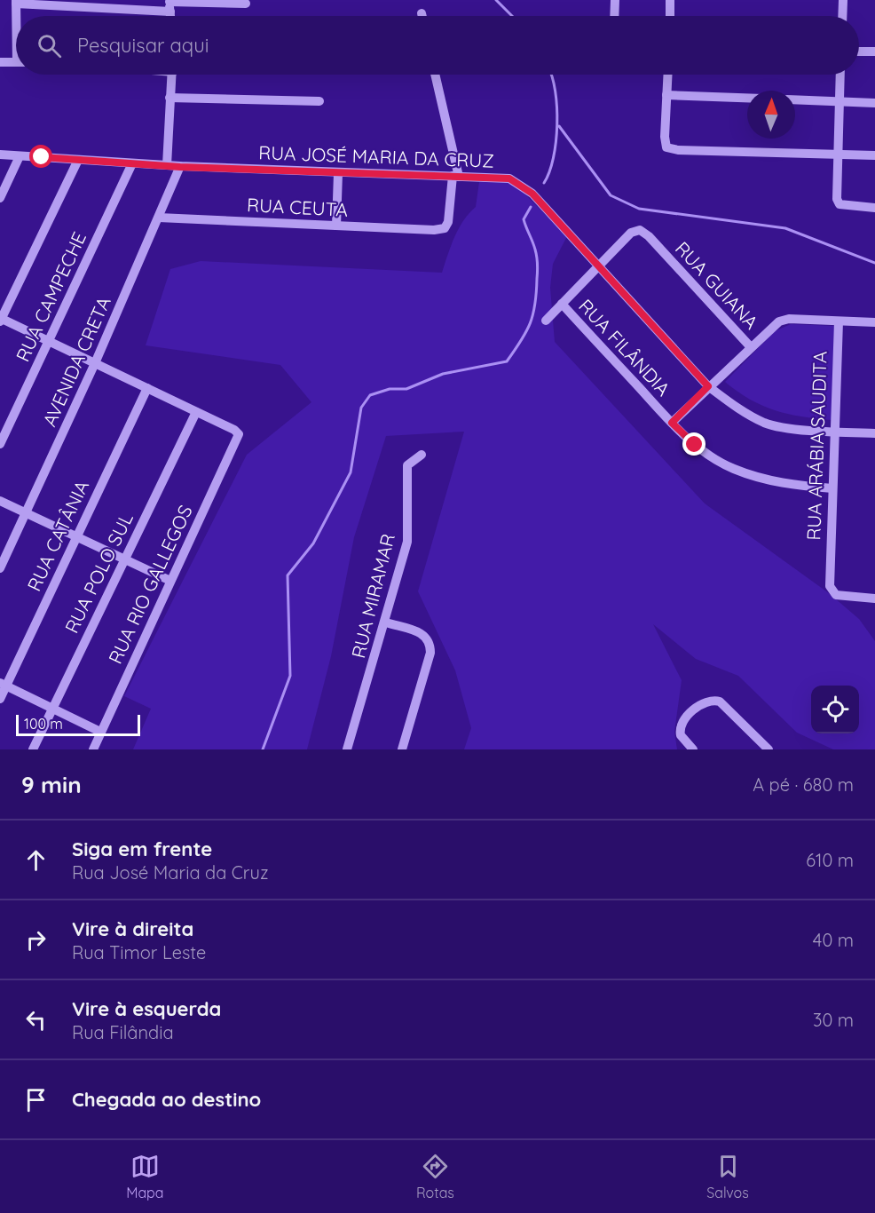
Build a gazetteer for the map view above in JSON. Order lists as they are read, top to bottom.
{
  "streets": {
    "street": [
      "RUA JOSÉ MARIA DA CRUZ",
      "RUA CEUTA",
      "RUA GUIANA",
      "RUA CAMPECHE",
      "RUA FILÂNDIA",
      "AVENIDA CRETA",
      "RUA ARÁBIA SAUDITA",
      "RUA CATÂNIA",
      "RUA POLO SUL",
      "RUA RIO GALLEGOS",
      "RUA MIRAMAR"
    ]
  },
  "crossings": [
    ["RUA JOSÉ MARIA DA CRUZ", "RUA CEUTA"],
    ["RUA JOSÉ MARIA DA CRUZ", "RUA GUIANA"],
    ["RUA JOSÉ MARIA DA CRUZ", "RUA CAMPECHE"],
    ["RUA JOSÉ MARIA DA CRUZ", "AVENIDA CRETA"],
    ["RUA JOSÉ MARIA DA CRUZ", "RUA ARÁBIA SAUDITA"],
    ["RUA CEUTA", "AVENIDA CRETA"],
    ["RUA FILÂNDIA", "RUA ARÁBIA SAUDITA"],
    ["RUA POLO SUL", "RUA RIO GALLEGOS"]
  ],
  "scale_bar": "100 m",
  "north": "top",
  "page": {
    "search": "Pesquisar aqui",
    "scale": "100 m",
    "heading": ["9 min", "A pé · 680 m"],
    "list": [
      ["Siga em frente", "Rua José Maria da Cruz", "610 m"],
      ["Vire à direita", "Rua Timor Leste", "40 m"],
      ["Vire à esquerda", "Rua Filândia", "30 m"],
      "Chegada ao destino"
    ],
    "nav": ["Mapa", "Rotas", "Salvos"]
  }
}
